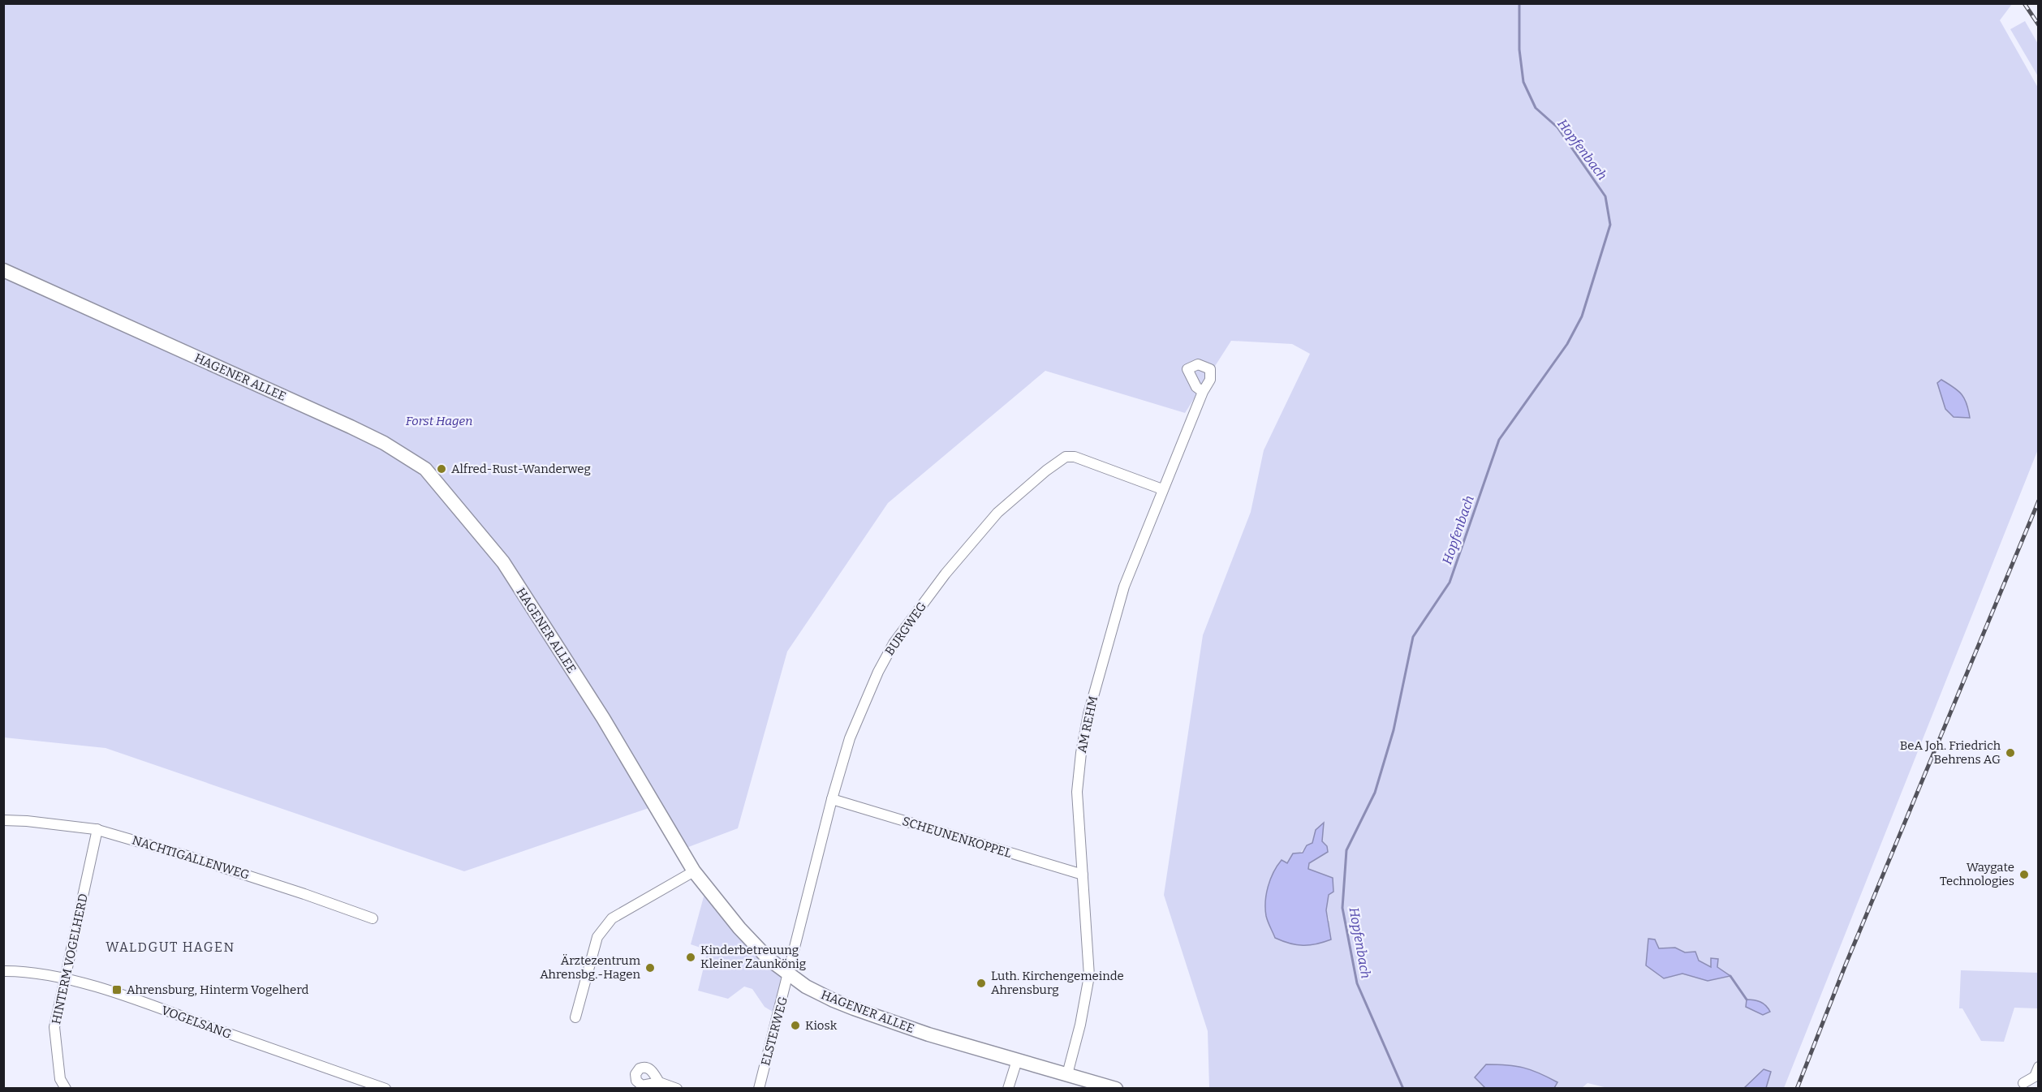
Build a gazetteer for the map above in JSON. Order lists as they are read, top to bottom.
{
  "streets": {
    "street": [
      "HAGENER ALLEE",
      "BURGWEG",
      "AM REHM",
      "SCHEUNENKOPPEL",
      "NACHTIGALLENWEG",
      "HINTERM VOGELHERD",
      "VOGELSANG",
      "ELSTERWEG"
    ]
  },
  "crossings": [
    ["HAGENER ALLEE", "BURGWEG"],
    ["HAGENER ALLEE", "AM REHM"],
    ["HAGENER ALLEE", "ELSTERWEG"],
    ["BURGWEG", "AM REHM"],
    ["BURGWEG", "SCHEUNENKOPPEL"],
    ["BURGWEG", "ELSTERWEG"],
    ["AM REHM", "SCHEUNENKOPPEL"],
    ["NACHTIGALLENWEG", "HINTERM VOGELHERD"],
    ["HINTERM VOGELHERD", "VOGELSANG"]
  ],
  "districts": ["WALDGUT HAGEN"],
  "water": ["Hopfenbach"],
  "parks": ["Forst Hagen"],
  "places": {
    "other": [
      "Alfred-Rust-Wanderweg",
      "BeA Joh. Friedrich Behrens AG",
      "Waygate Technologies",
      "Kinderbetreuung Kleiner Zaunkönig",
      "Ärztezentrum Ahrensbg.-Hagen",
      "Luth. Kirchengemeinde Ahrensburg",
      "Kiosk"
    ],
    "transit": ["Ahrensburg, Hinterm Vogelherd"]
  }
}
